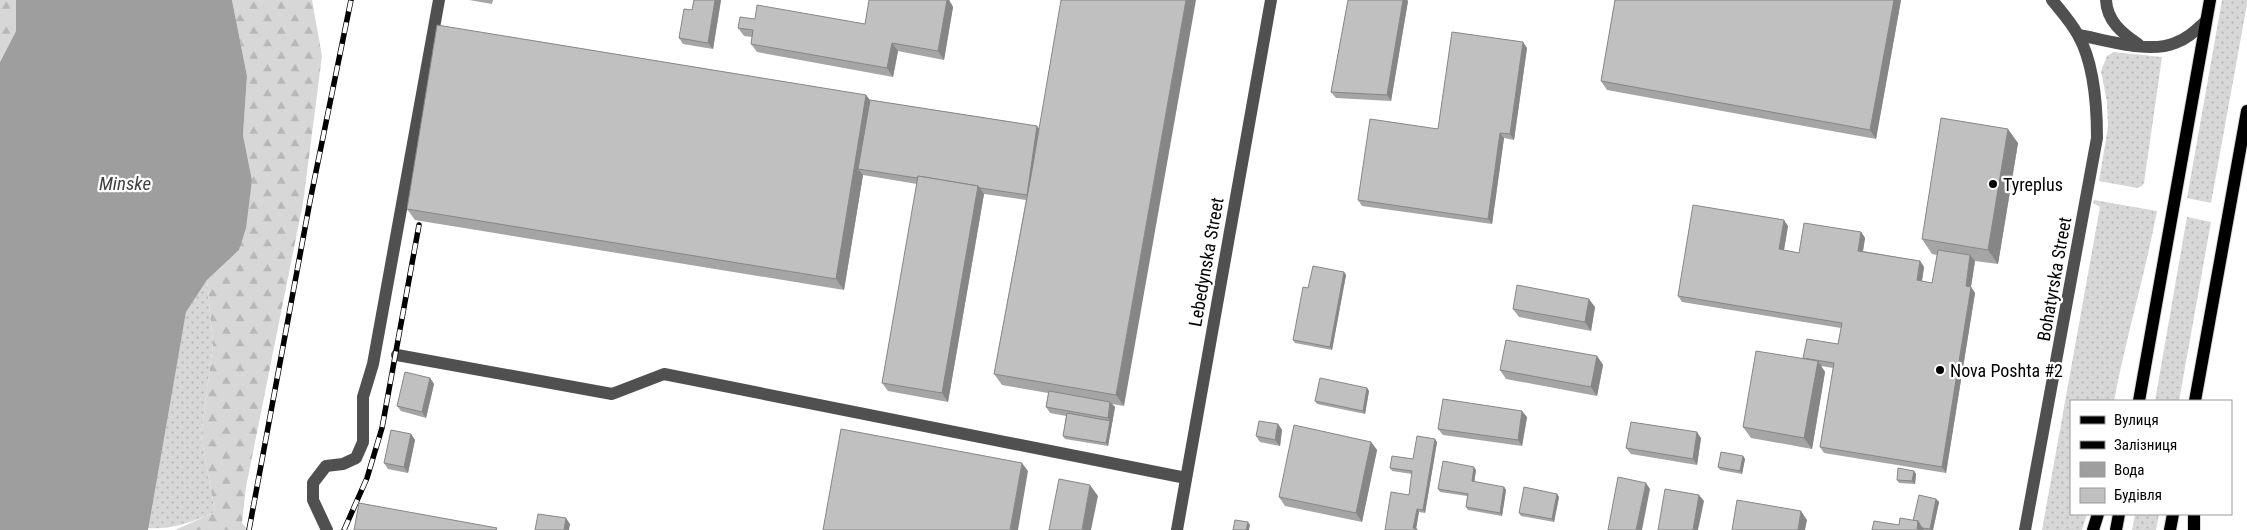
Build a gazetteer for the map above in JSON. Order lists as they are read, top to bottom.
{
  "streets": {
    "street": ["Lebedynska Street", "Bohatyrska Street"]
  },
  "water": ["Minske"],
  "places": ["Tyreplus", "Nova Poshta #2"],
  "legend": [
    "Вулиця",
    "Залізниця",
    "Вода",
    "Будівля"
  ]
}
